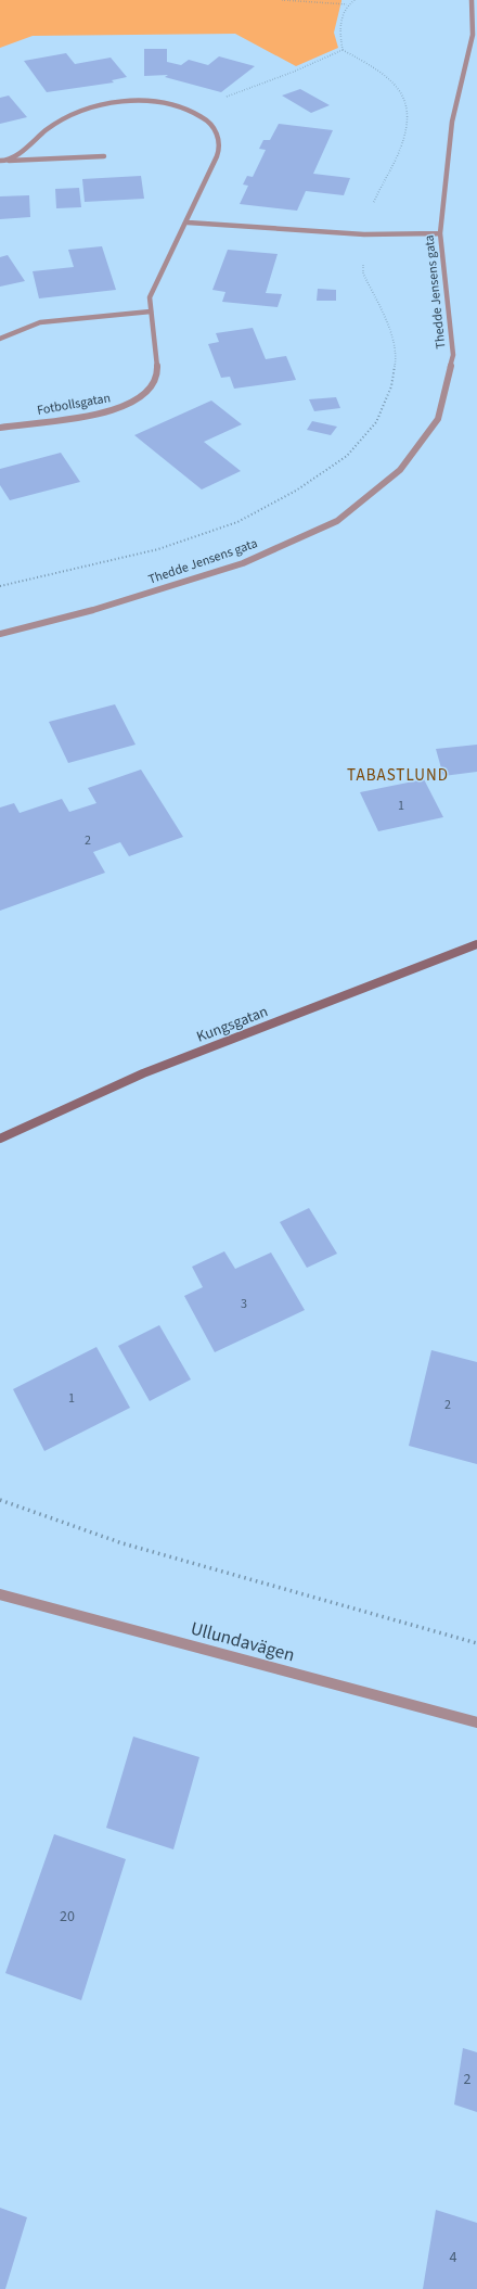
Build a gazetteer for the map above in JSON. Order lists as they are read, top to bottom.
{
  "streets": {
    "street": [
      "Thedde Jensens gata",
      "Fotbollsgatan",
      "Kungsgatan",
      "Ullundavägen"
    ]
  },
  "districts": ["TABASTLUND"],
  "house_numbers": [
    "1",
    "2",
    "3",
    "1",
    "2",
    "20",
    "2",
    "4"
  ]
}
